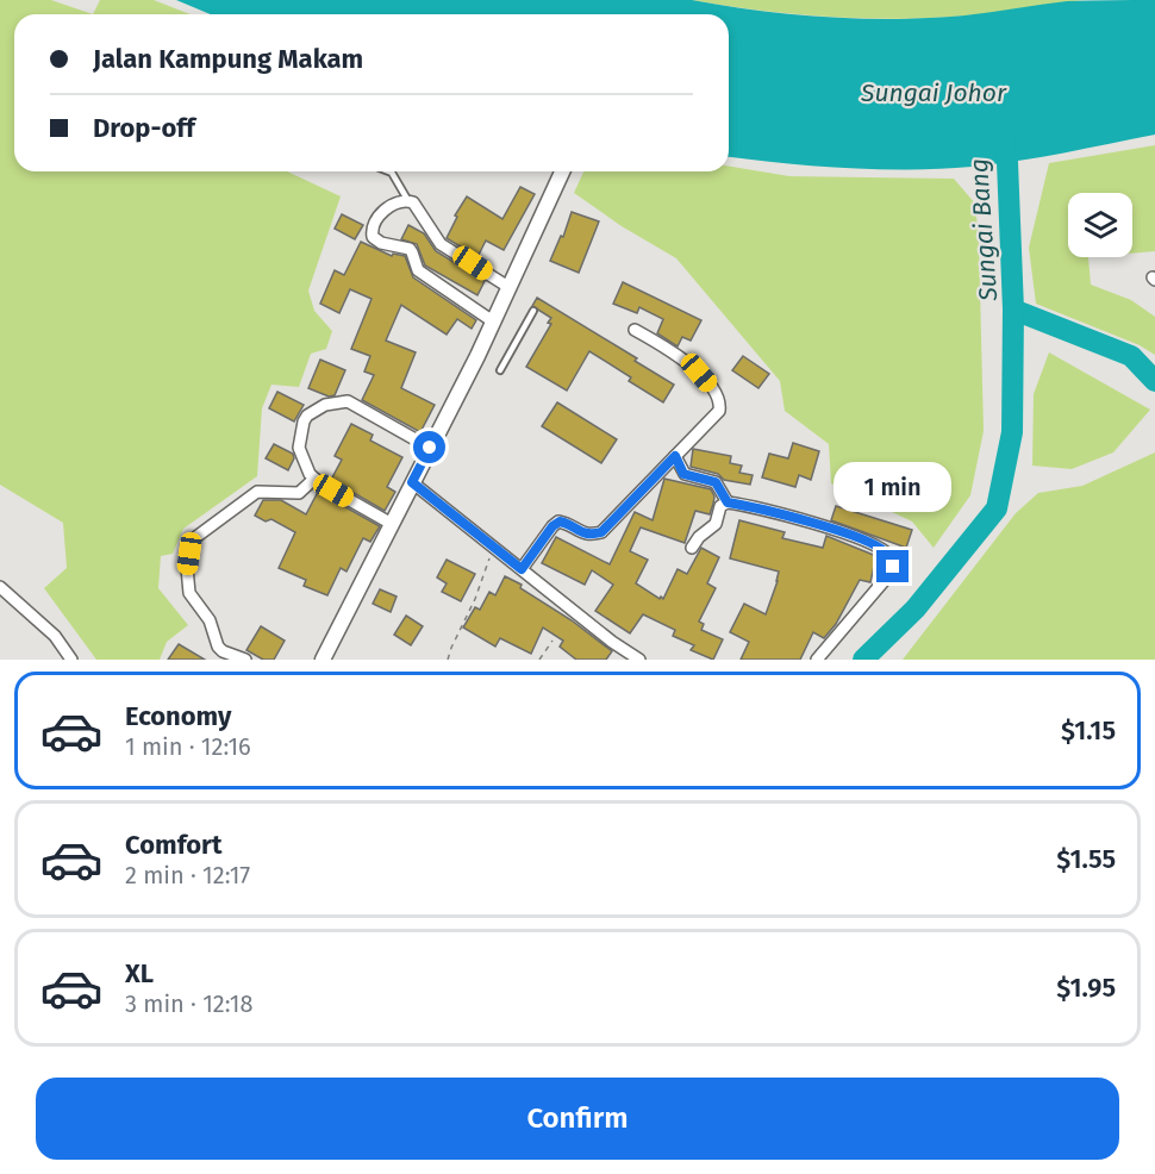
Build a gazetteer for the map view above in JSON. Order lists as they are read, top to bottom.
{
  "water": ["Sungai Johor", "Sungai Bang"],
  "page": {
    "banner": ["Jalan Kampung Makam", "Drop-off"],
    "bubble": "1 min",
    "list": [
      {
        "name": "Economy",
        "note": "1 min · 12:16",
        "value": "$1.15"
      },
      {
        "name": "Comfort",
        "note": "2 min · 12:17",
        "value": "$1.55"
      },
      {
        "name": "XL",
        "note": "3 min · 12:18",
        "value": "$1.95"
      }
    ],
    "buttons": "Confirm"
  }
}
